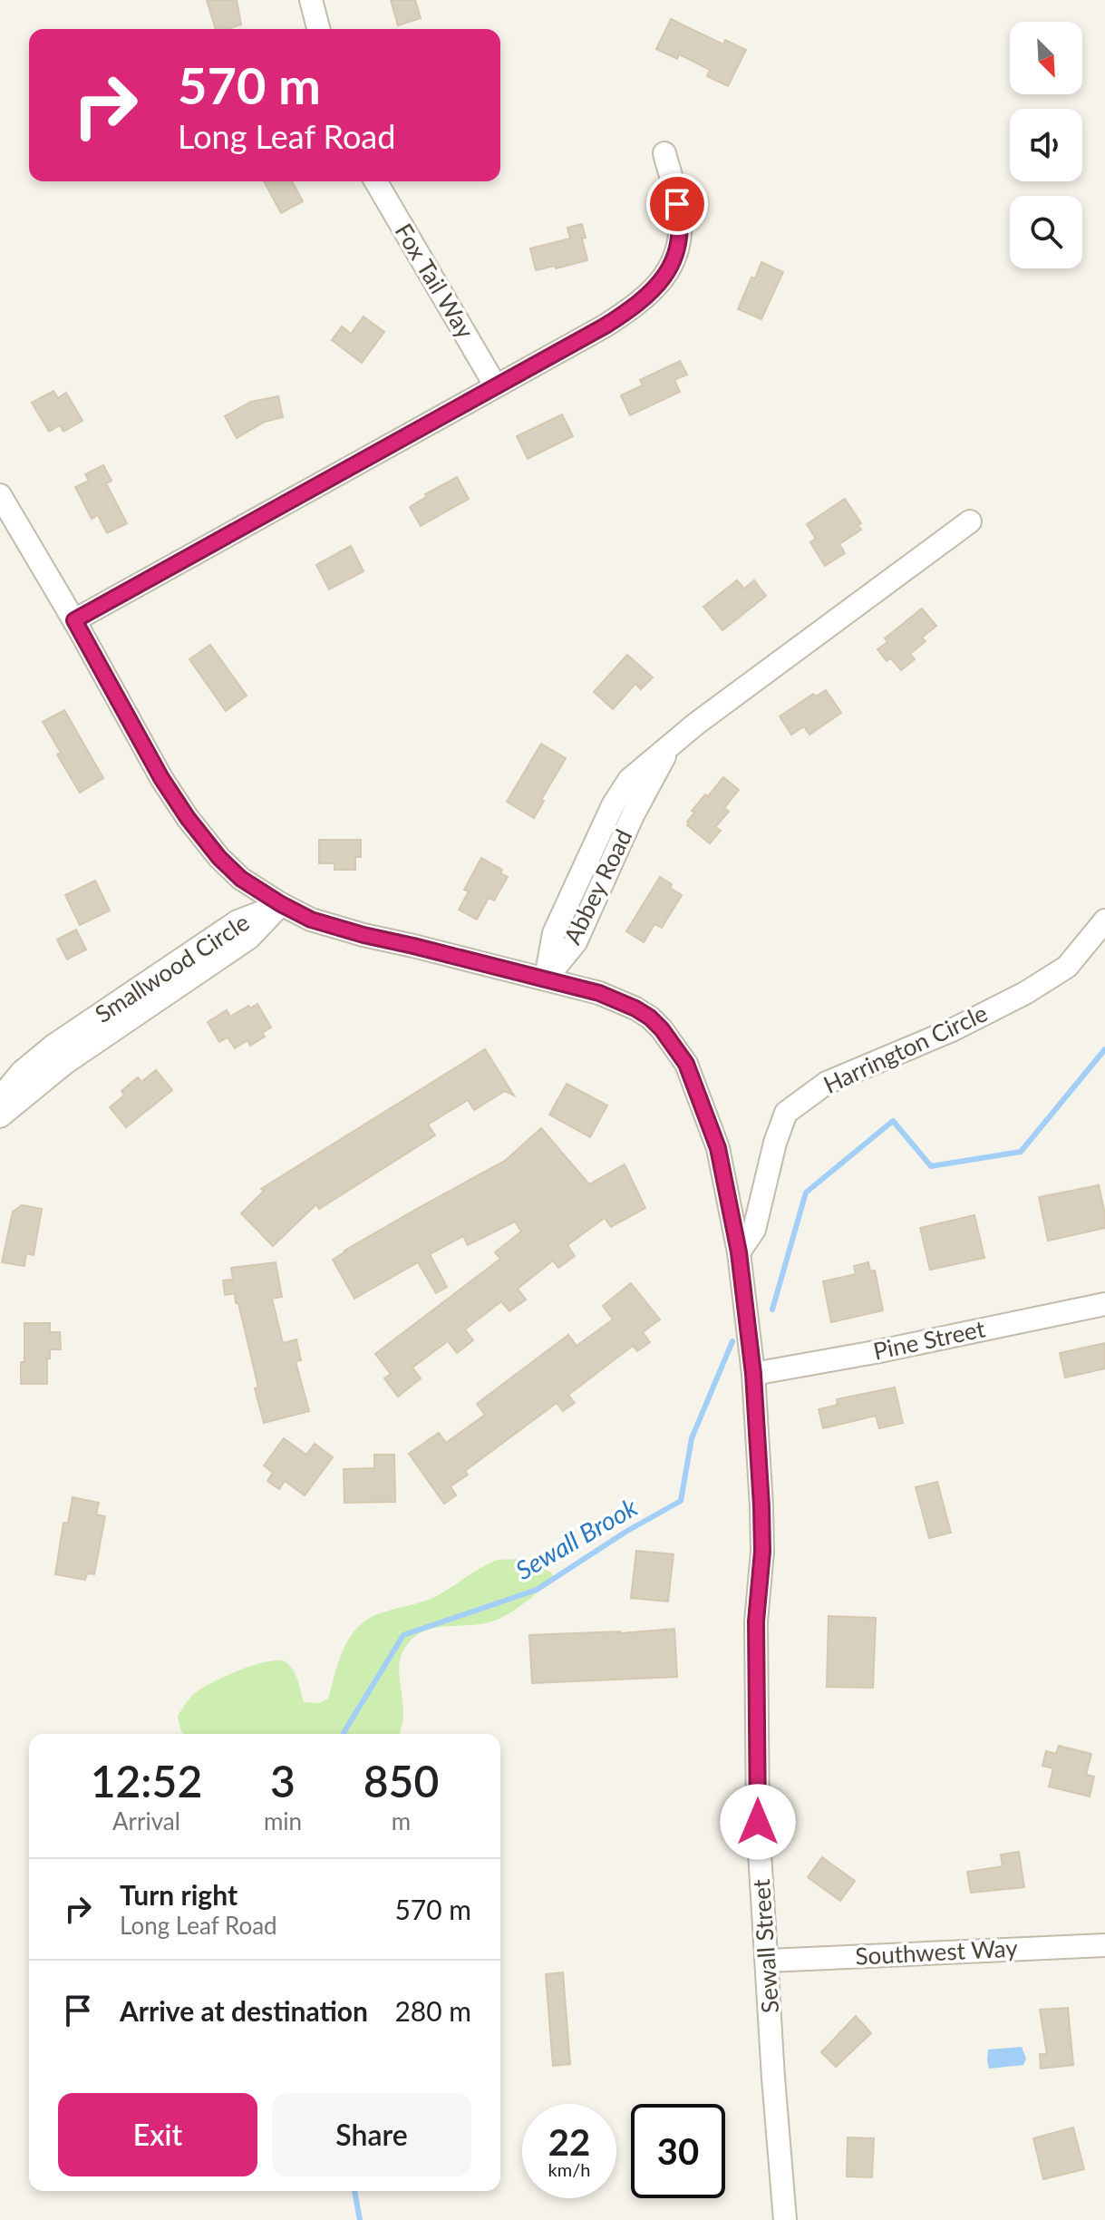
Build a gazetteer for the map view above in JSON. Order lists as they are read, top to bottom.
{
  "streets": {
    "street": [
      "Fox Tail Way",
      "Abbey Road",
      "Smallwood Circle",
      "Harrington Circle",
      "Pine Street",
      "Sewall Street",
      "Southwest Way"
    ]
  },
  "crossings": [
    ["Abbey Road", "Sewall Street"],
    ["Smallwood Circle", "Sewall Street"],
    ["Harrington Circle", "Sewall Street"],
    ["Pine Street", "Sewall Street"],
    ["Sewall Street", "Southwest Way"]
  ],
  "water": ["Sewall Brook"],
  "north": "bottom right",
  "page": {
    "turn": ["570 m", "Long Leaf Road"],
    "eta": [
      "12:52",
      "Arrival",
      "3",
      "min",
      "850",
      "m"
    ],
    "list": [
      {
        "name": "Turn right",
        "note": "Long Leaf Road",
        "value": "570 m"
      },
      {
        "name": "Arrive at destination",
        "value": "280 m"
      }
    ],
    "buttons": ["Exit", "Share"],
    "speed": "22 km/h",
    "limit": "30"
  }
}
